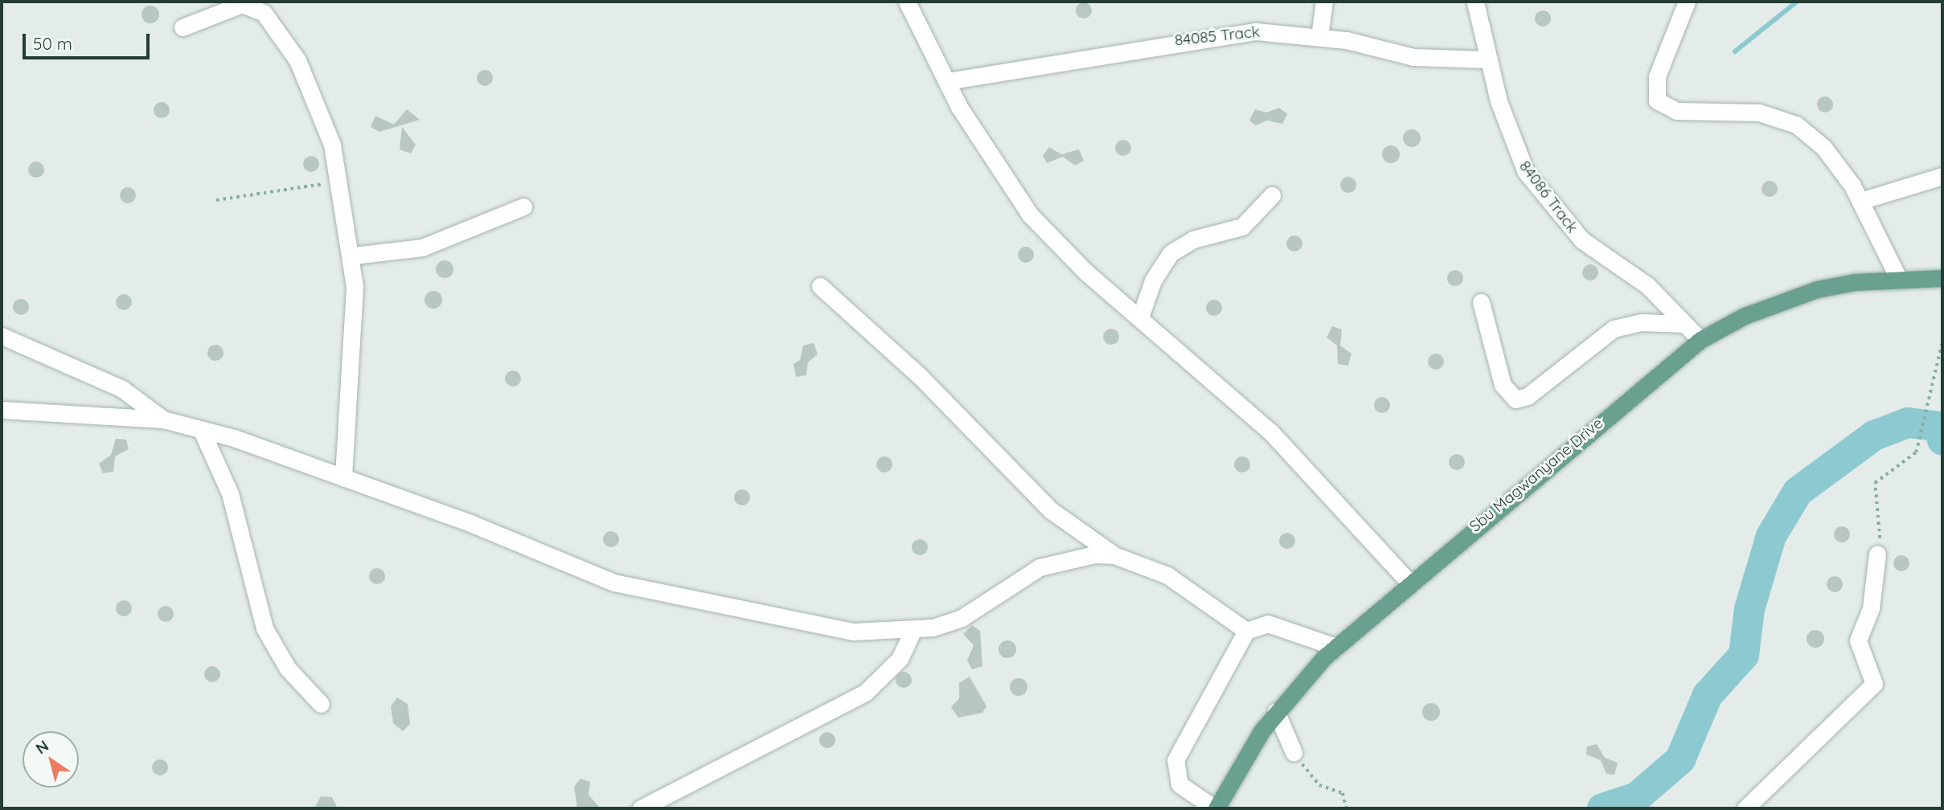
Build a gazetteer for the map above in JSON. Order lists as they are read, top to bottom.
{
  "streets": {
    "main road": ["Sbu Magwanyane Drive"],
    "street": ["84085 Track", "84086 Track"]
  },
  "crossings": [
    ["84085 Track", "84086 Track"],
    ["84086 Track", "Sbu Magwanyane Drive"]
  ],
  "scale_bar": "50 m",
  "north": "top left"
}
